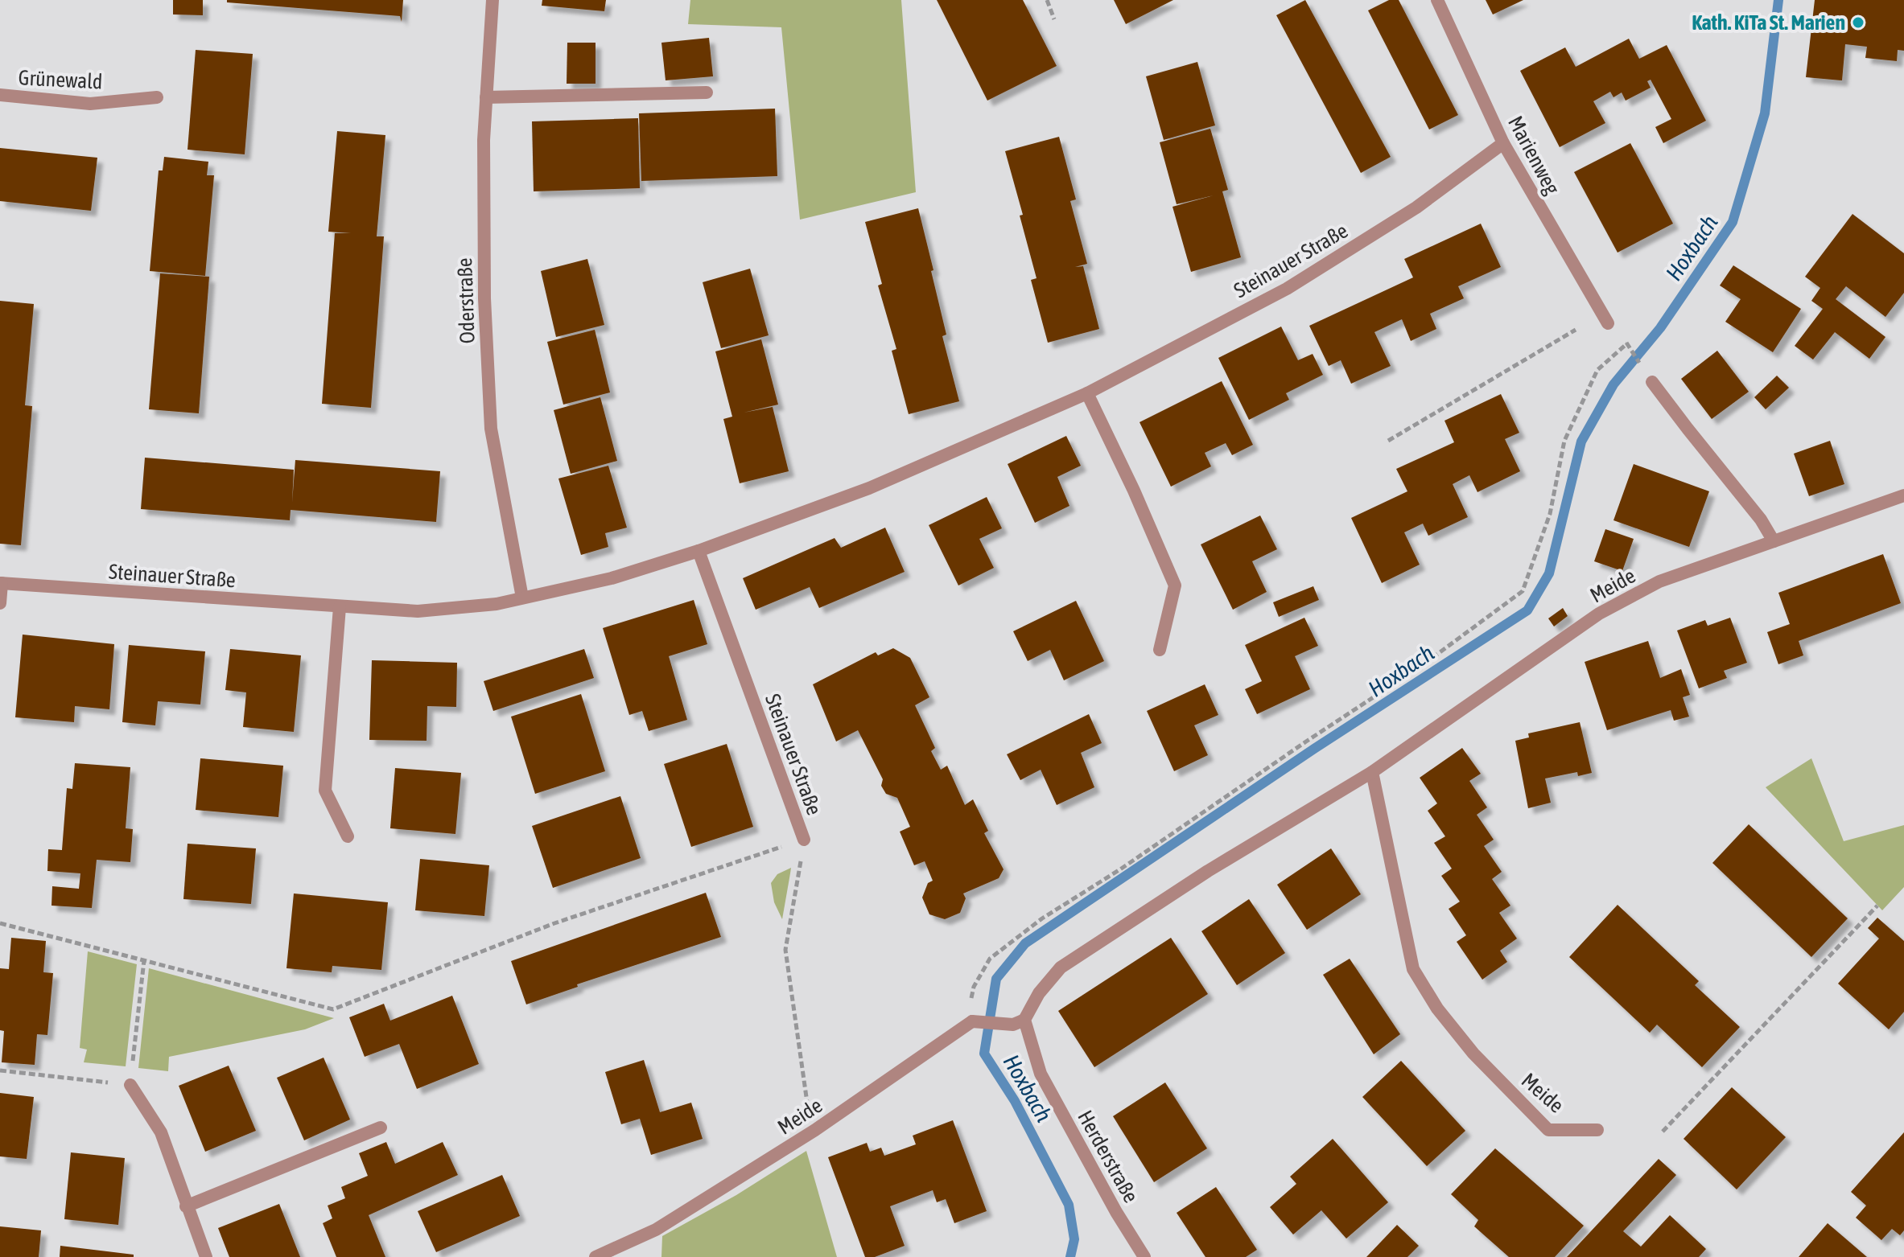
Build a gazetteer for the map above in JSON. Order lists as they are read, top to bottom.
{
  "streets": {
    "street": [
      "Grünewald",
      "Marienweg",
      "Steinauer Straße",
      "Oderstraße",
      "Meide",
      "Herderstraße"
    ]
  },
  "crossings": [
    ["Marienweg", "Steinauer Straße"],
    ["Steinauer Straße", "Oderstraße"],
    ["Steinauer Straße", "Meide"],
    ["Meide", "Herderstraße"]
  ],
  "water": ["Hoxbach"],
  "places": ["Kath. KiTa St. Marien"]
}
